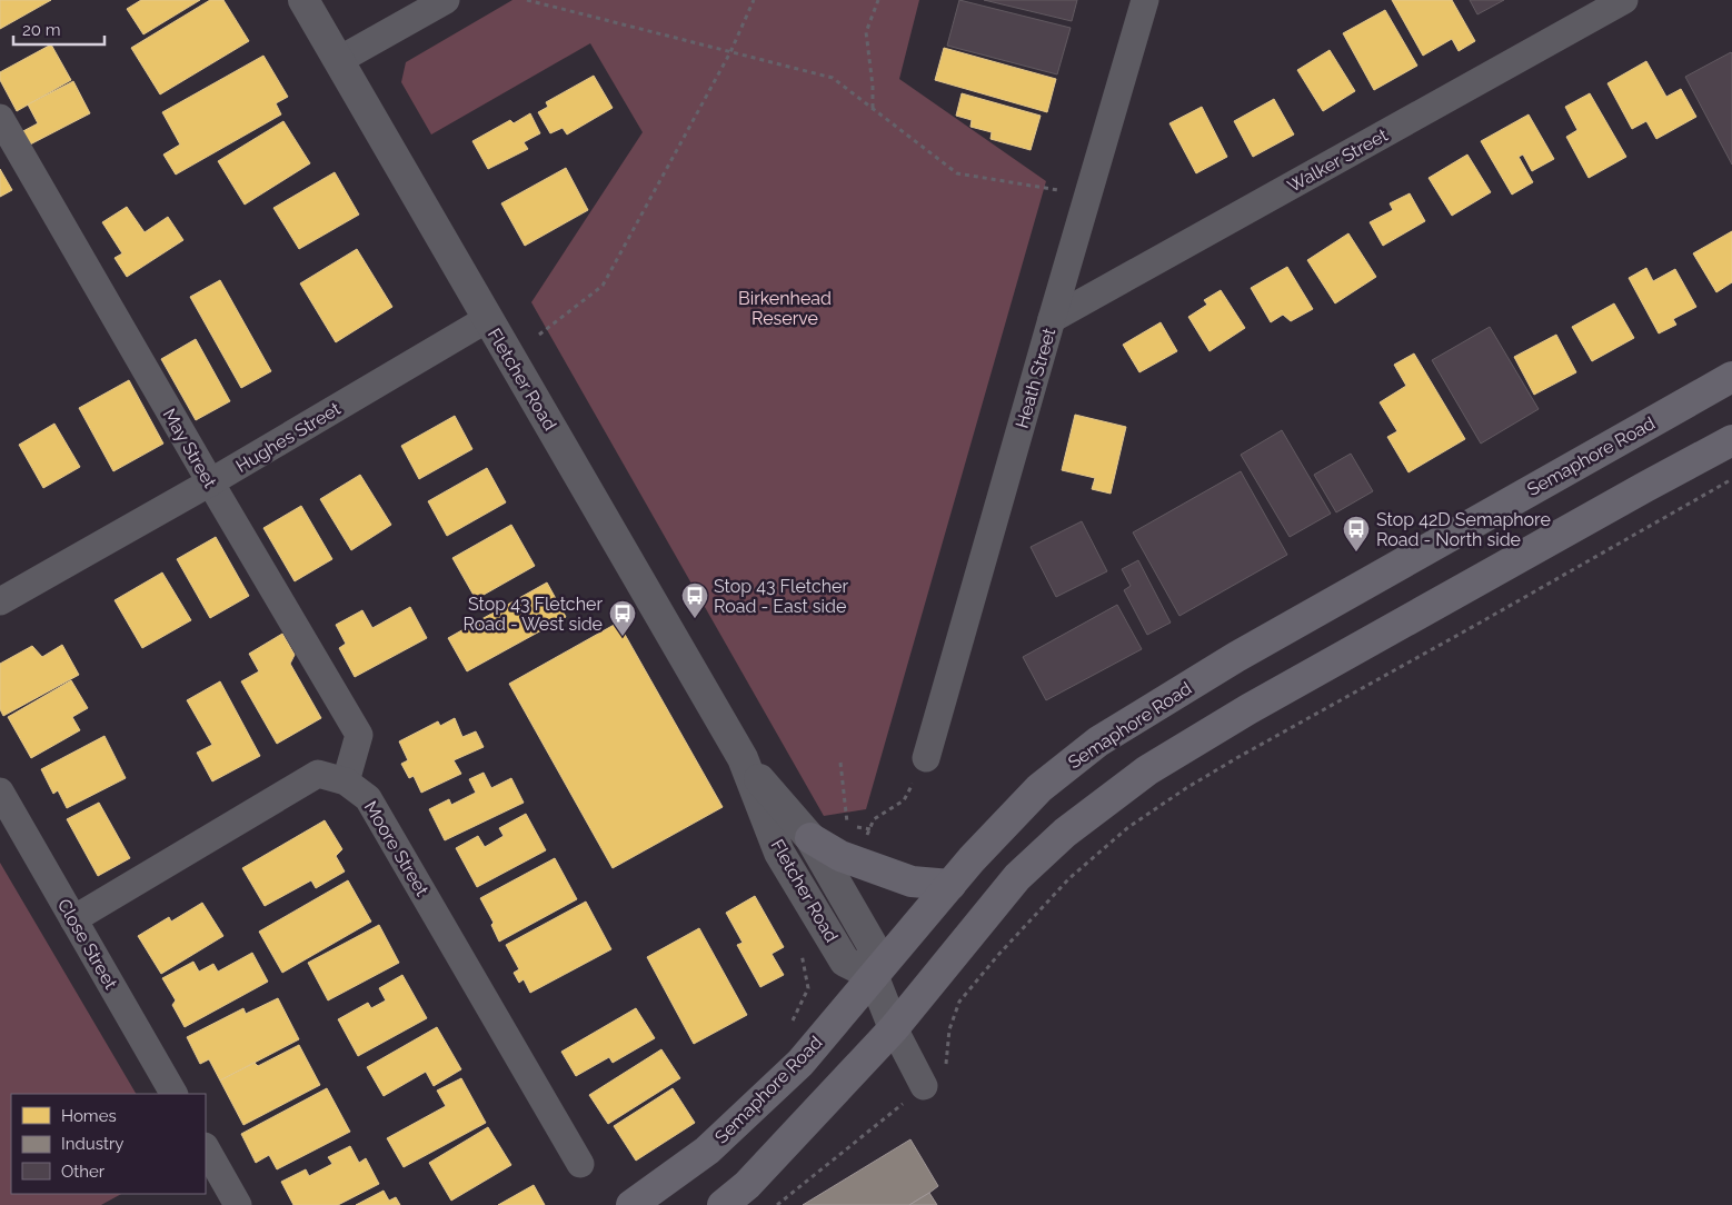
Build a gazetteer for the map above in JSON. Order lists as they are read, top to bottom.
{
  "streets": {
    "main road": ["Semaphore Road"],
    "street": [
      "Walker Street",
      "Heath Street",
      "Fletcher Road",
      "Hughes Street",
      "May Street",
      "Moore Street",
      "Close Street"
    ]
  },
  "crossings": [
    ["Walker Street", "Heath Street"],
    ["Fletcher Road", "Hughes Street"],
    ["Fletcher Road", "Semaphore Road"],
    ["Hughes Street", "May Street"],
    ["May Street", "Moore Street"],
    ["Moore Street", "Close Street"]
  ],
  "parks": ["Birkenhead Reserve"],
  "places": {
    "bus stop": ["Stop 42D Semaphore Road - North side", "Stop 43 Fletcher Road - East side", "Stop 43 Fletcher Road - West side"]
  },
  "legend": ["Homes", "Industry", "Other"],
  "scale_bar": "20 m"
}
